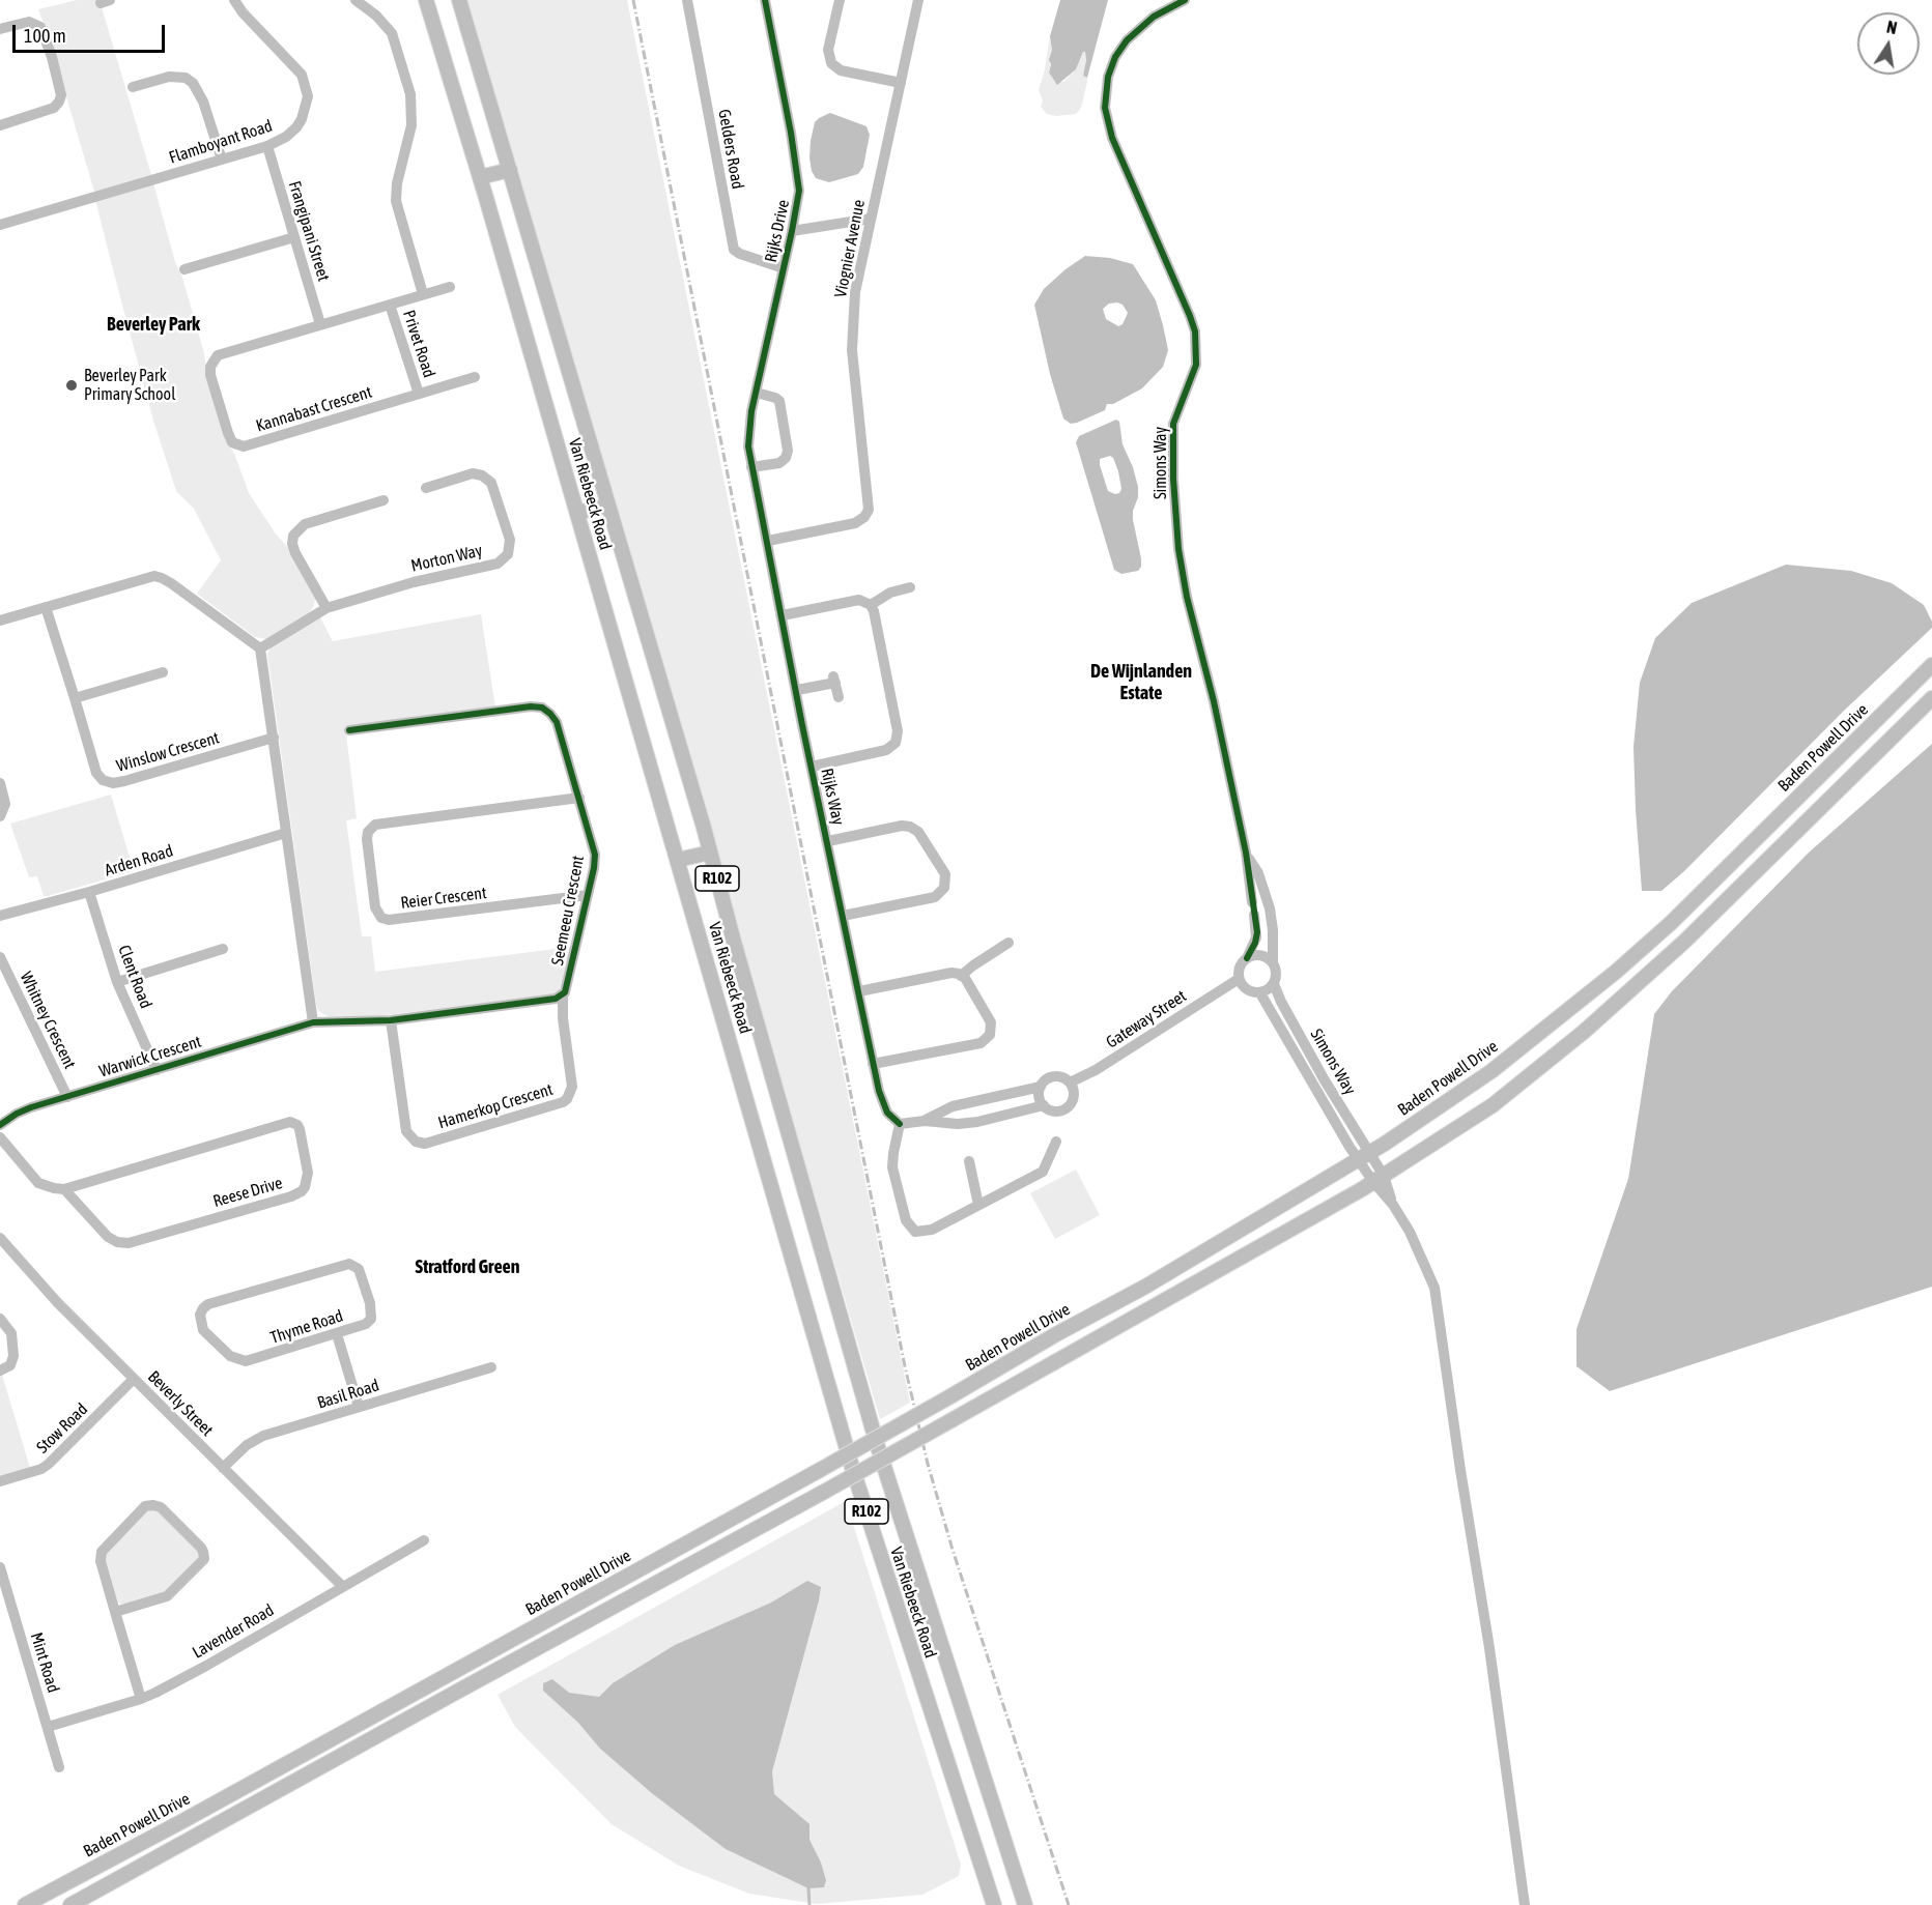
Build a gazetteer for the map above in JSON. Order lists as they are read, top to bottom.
{
  "streets": {
    "main road": ["Van Riebeeck Road", "Baden Powell Drive", "R102"],
    "street": [
      "Flamboyant Road",
      "Gelders Road",
      "Frangipani Street",
      "Rijks Drive",
      "Viognier Avenue",
      "Privet Road",
      "Kannabast Crescent",
      "Simons Way",
      "Morton Way",
      "Winslow Crescent",
      "Rijks Way",
      "Arden Road",
      "Reier Crescent",
      "Seemeeu Crescent",
      "Clent Road",
      "Gateway Street",
      "Whitney Crescent",
      "Warwick Crescent",
      "Hamerkop Crescent",
      "Reese Drive",
      "Thyme Road",
      "Basil Road",
      "Beverly Street",
      "Stow Road",
      "Lavender Road",
      "Mint Road"
    ]
  },
  "crossings": [
    ["Flamboyant Road", "Frangipani Street"],
    ["Gelders Road", "Rijks Drive"],
    ["Frangipani Street", "Kannabast Crescent"],
    ["Rijks Drive", "Rijks Way"],
    ["Viognier Avenue", "Rijks Way"],
    ["Privet Road", "Kannabast Crescent"],
    ["Simons Way", "Baden Powell Drive"],
    ["Simons Way", "Gateway Street"],
    ["Arden Road", "Clent Road"],
    ["Reier Crescent", "Seemeeu Crescent"],
    ["Seemeeu Crescent", "Hamerkop Crescent"],
    ["Clent Road", "Warwick Crescent"],
    ["Whitney Crescent", "Warwick Crescent"],
    ["Basil Road", "Beverly Street"],
    ["Beverly Street", "Stow Road"],
    ["Beverly Street", "Lavender Road"],
    ["Lavender Road", "Mint Road"]
  ],
  "districts": ["Beverley Park", "De Wijnlanden Estate", "Stratford Green"],
  "places": ["Beverley Park Primary School"],
  "scale_bar": "100 m",
  "north": "top"
}
